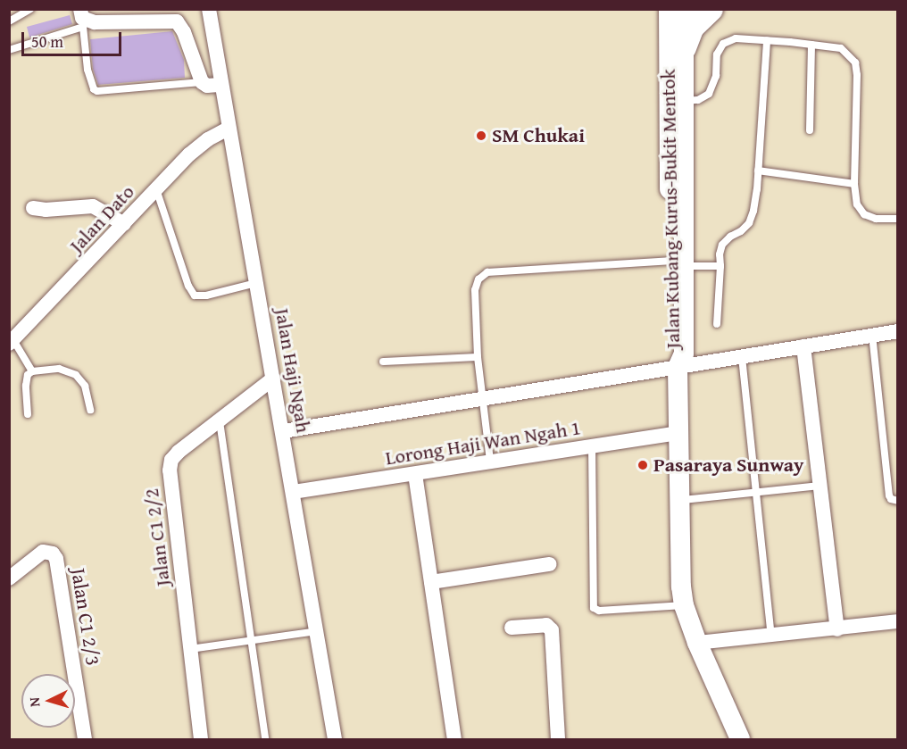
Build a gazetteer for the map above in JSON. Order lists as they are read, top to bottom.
{
  "streets": {
    "main road": ["Jalan Kubang Kurus-Bukit Mentok"],
    "street": [
      "Jalan Dato",
      "Jalan Haji Ngah",
      "Lorong Haji Wan Ngah 1",
      "Jalan C1 2/2",
      "Jalan C1 2/3"
    ]
  },
  "crossings": [
    ["Jalan Kubang Kurus-Bukit Mentok", "Lorong Haji Wan Ngah 1"],
    ["Jalan Dato", "Jalan Haji Ngah"],
    ["Jalan Haji Ngah", "Lorong Haji Wan Ngah 1"],
    ["Jalan Haji Ngah", "Jalan C1 2/2"]
  ],
  "places": ["SM Chukai", "Pasaraya Sunway"],
  "scale_bar": "50 m",
  "north": "left"
}
